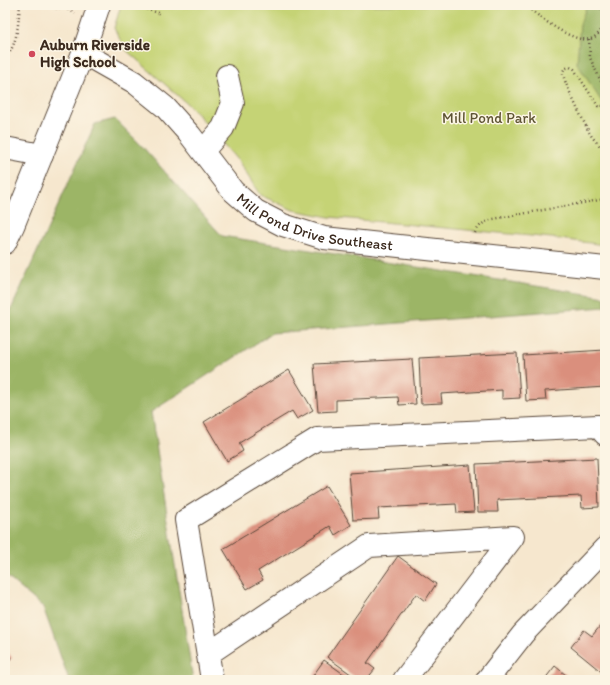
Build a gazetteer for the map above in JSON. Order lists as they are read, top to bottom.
{
  "streets": {
    "street": ["Mill Pond Drive Southeast"]
  },
  "parks": ["Mill Pond Park"],
  "places": ["Auburn Riverside High School"]
}
